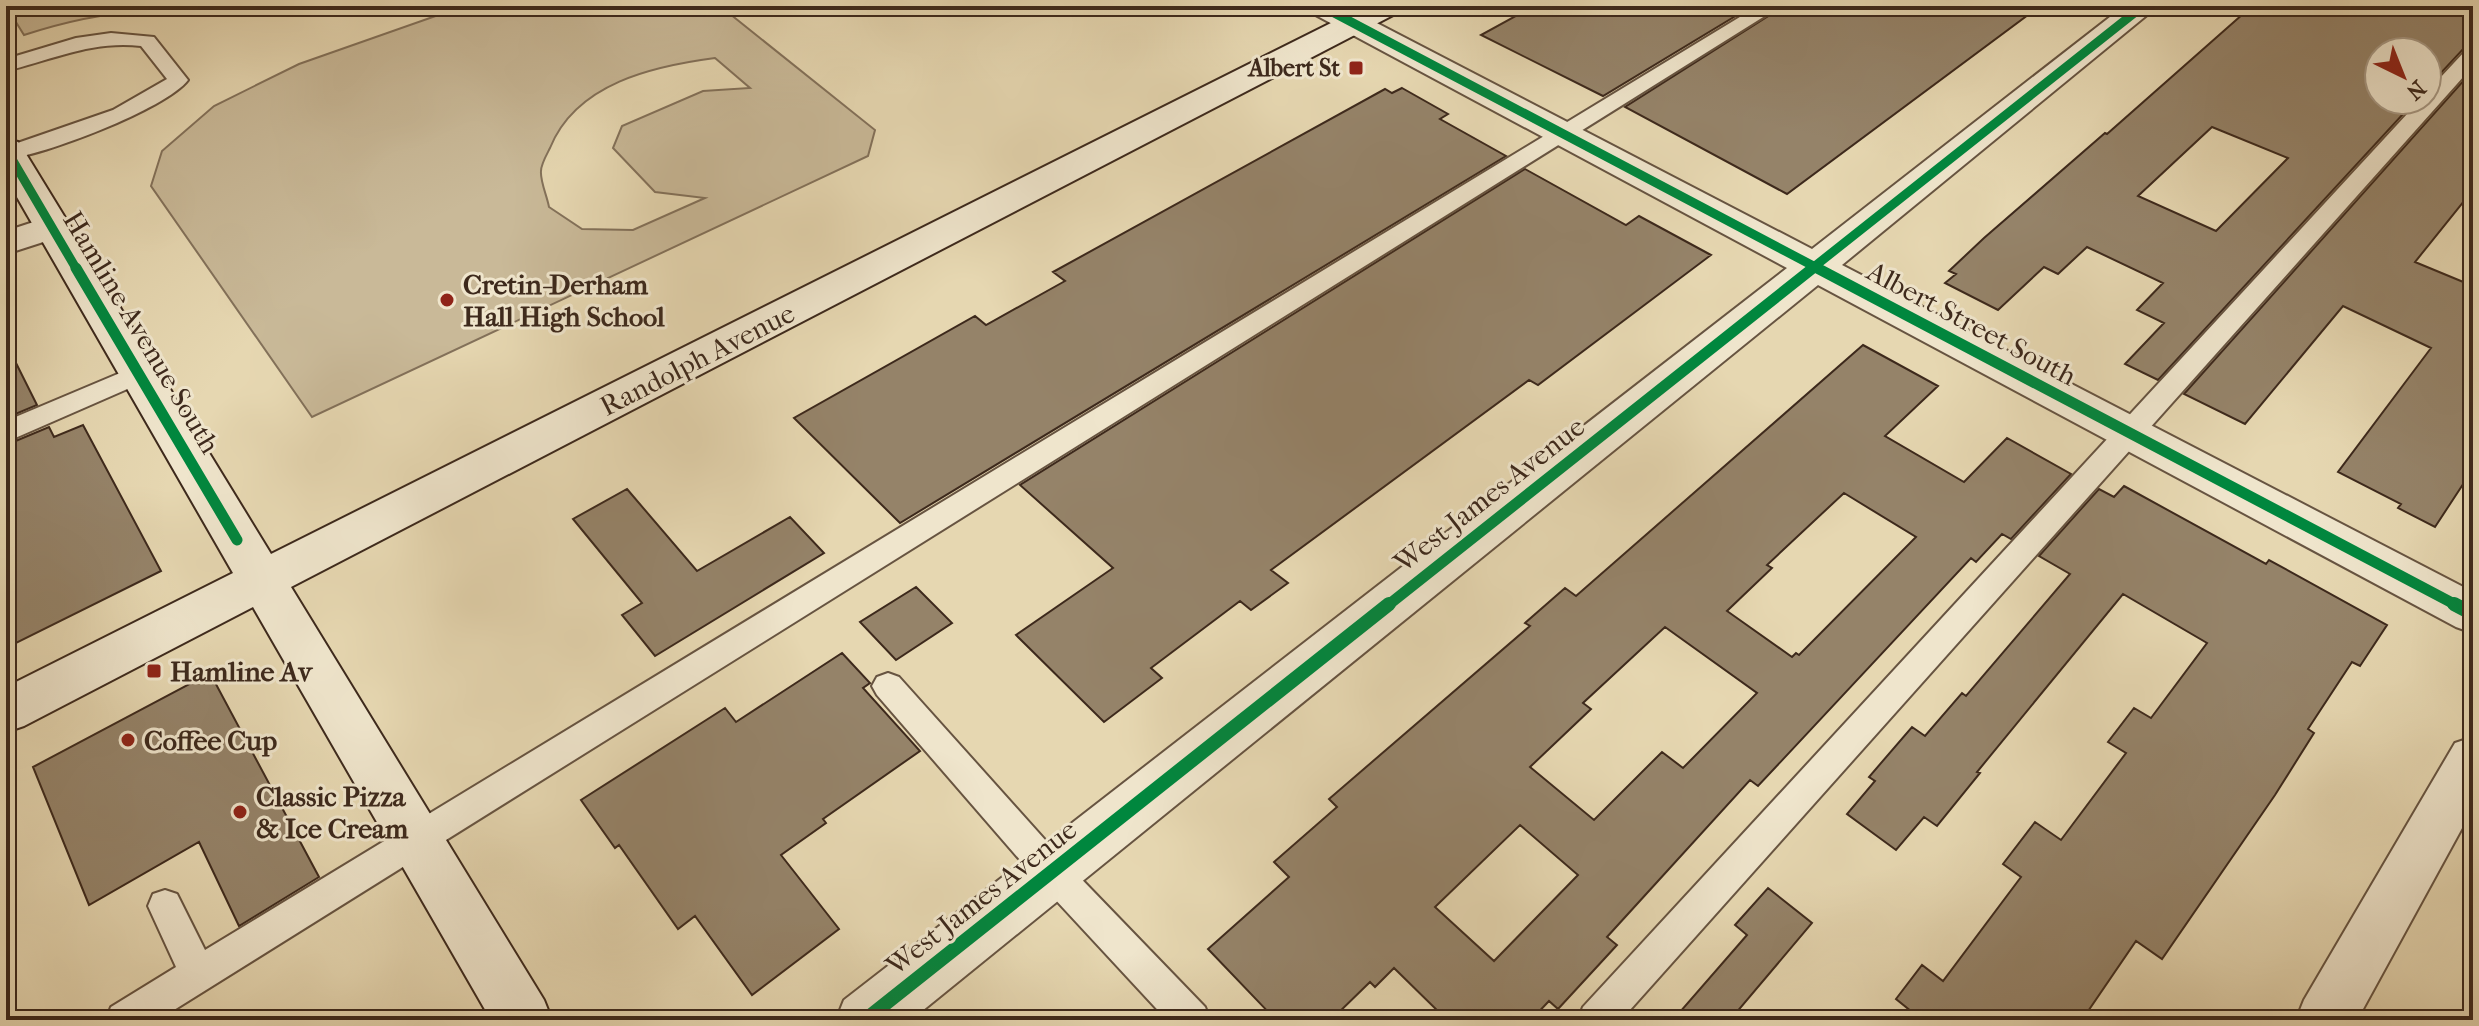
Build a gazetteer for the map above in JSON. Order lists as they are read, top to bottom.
{
  "streets": {
    "street": [
      "Albert Street South",
      "Hamline Avenue South",
      "Randolph Avenue",
      "West James Avenue"
    ]
  },
  "crossings": [
    ["Albert Street South", "Randolph Avenue"],
    ["Albert Street South", "West James Avenue"],
    ["Hamline Avenue South", "Randolph Avenue"]
  ],
  "places": {
    "transit": ["Albert St", "Hamline Av"],
    "other": ["Cretin-Derham Hall High School", "Coffee Cup", "Classic Pizza & Ice Cream"]
  },
  "north": "bottom right"
}
